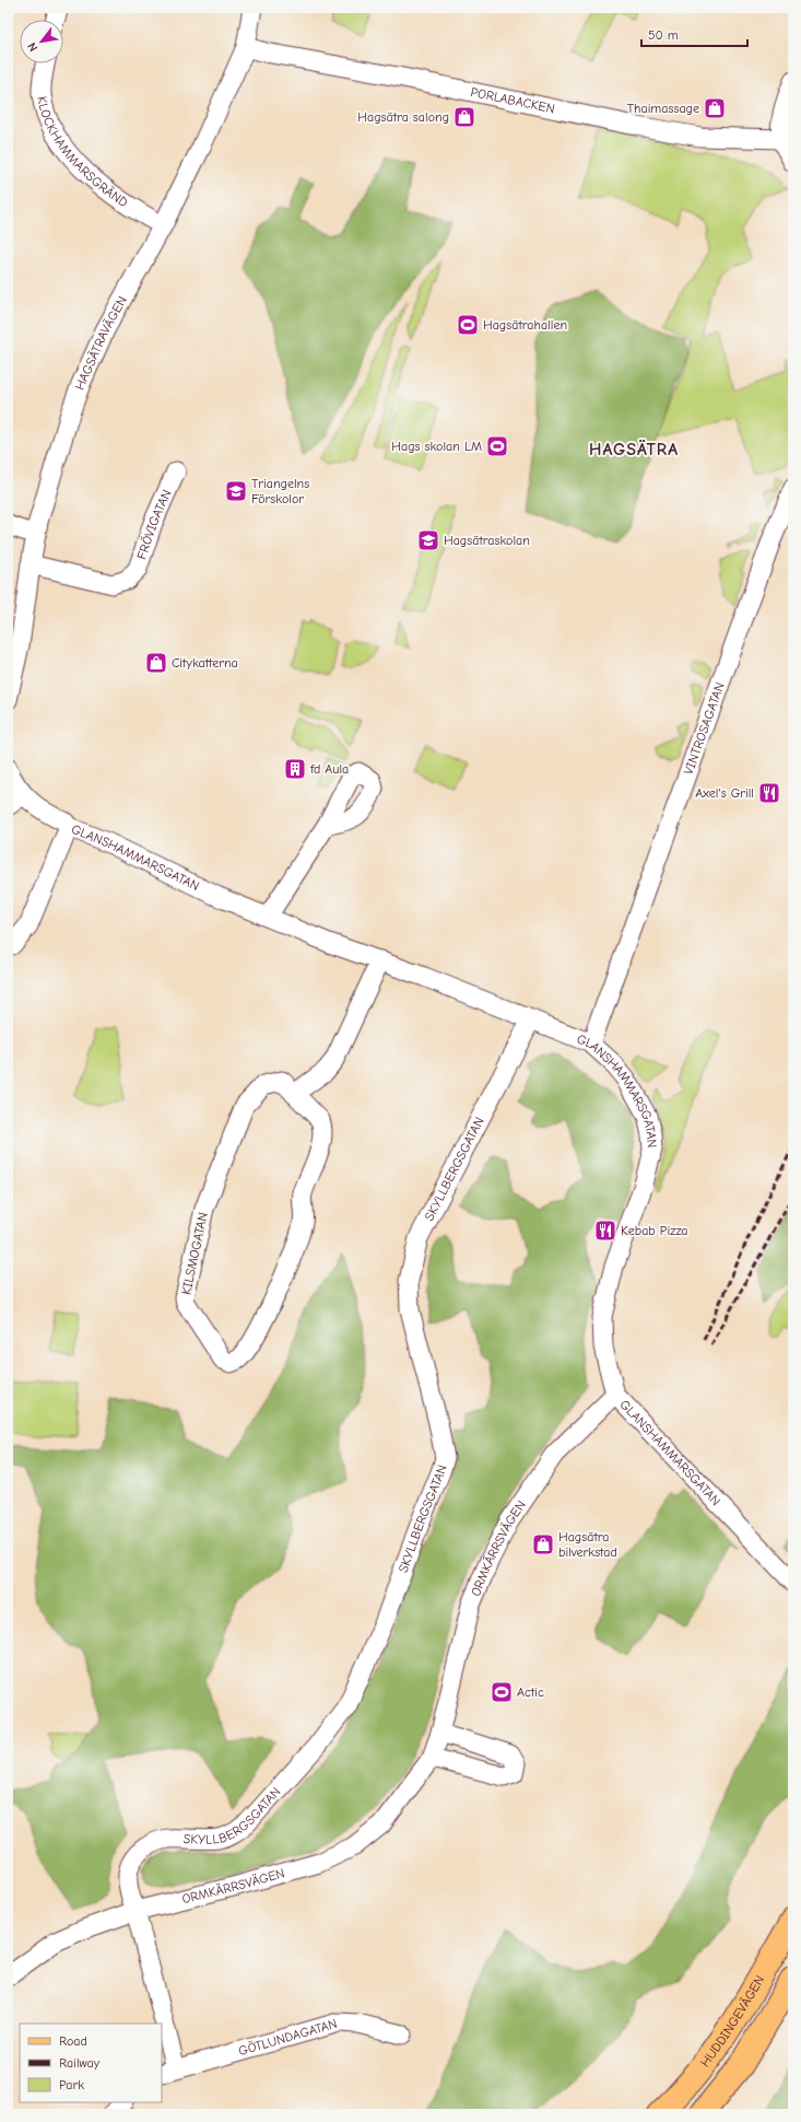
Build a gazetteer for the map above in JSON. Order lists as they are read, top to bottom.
{
  "streets": {
    "main road": ["HUDDINGEVÄGEN"],
    "street": [
      "PORLABACKEN",
      "KLOCKHAMMARSGRÄND",
      "HAGSÄTRAVÄGEN",
      "FRÖVIGATAN",
      "VINTROSAGATAN",
      "GLANSHAMMARSGATAN",
      "SKYLLBERGSGATAN",
      "KILSMOGATAN",
      "ORMKÄRRSVÄGEN",
      "GÖTLUNDAGATAN"
    ]
  },
  "crossings": [
    ["PORLABACKEN", "HAGSÄTRAVÄGEN"],
    ["KLOCKHAMMARSGRÄND", "HAGSÄTRAVÄGEN"],
    ["HAGSÄTRAVÄGEN", "FRÖVIGATAN"],
    ["VINTROSAGATAN", "GLANSHAMMARSGATAN"],
    ["GLANSHAMMARSGATAN", "SKYLLBERGSGATAN"],
    ["GLANSHAMMARSGATAN", "ORMKÄRRSVÄGEN"],
    ["SKYLLBERGSGATAN", "ORMKÄRRSVÄGEN"],
    ["SKYLLBERGSGATAN", "GÖTLUNDAGATAN"],
    ["ORMKÄRRSVÄGEN", "GÖTLUNDAGATAN"]
  ],
  "districts": ["HAGSÄTRA"],
  "places": {
    "shop": [
      "Thaimassage",
      "Hagsätra salong",
      "Citykatterna",
      "Hagsätra bilverkstad"
    ],
    "sports": ["Hagsätrahallen", "Hags skolan LM", "Actic"],
    "school or university": ["Triangelns Förskolor", "Hagsätraskolan"],
    "building": ["fd Aula"],
    "restaurant": ["Axel's Grill", "Kebab Pizza"]
  },
  "legend": ["Road", "Railway", "Park"],
  "scale_bar": "50 m",
  "north": "bottom left"
}
